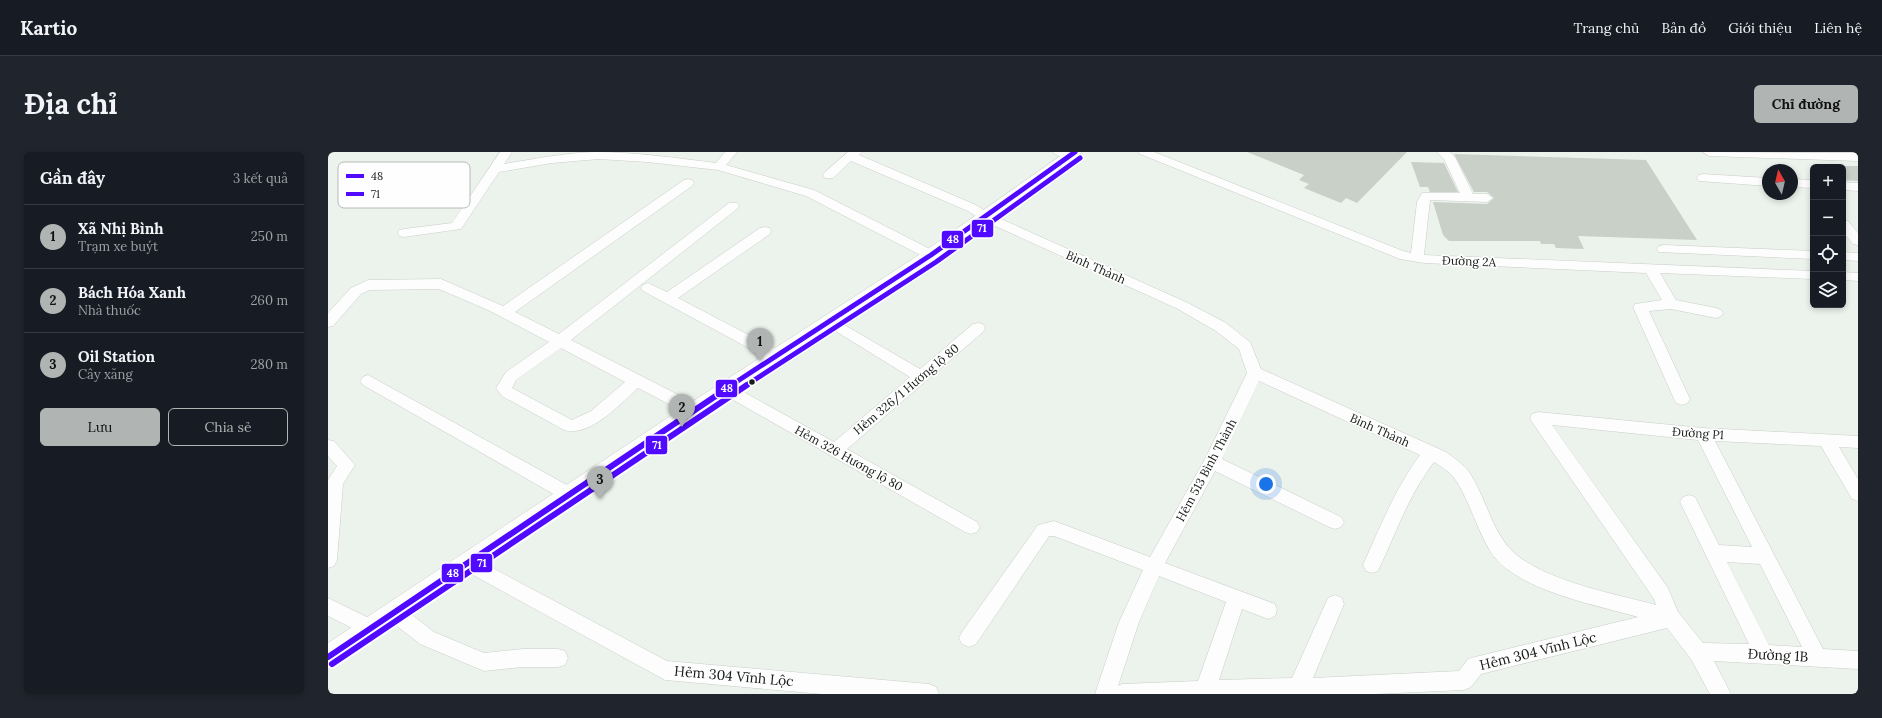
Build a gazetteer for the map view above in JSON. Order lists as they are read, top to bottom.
{
  "streets": {
    "street": [
      "Đường 2A",
      "Bình Thành",
      "Hẻm 326/1 Hương lộ 80",
      "Đường P1",
      "Hẻm 326 Hương lộ 80",
      "Hẻm 513 Bình Thành",
      "Hẻm 304 Vĩnh Lộc",
      "Đường 1B"
    ]
  },
  "crossings": [
    ["Bình Thành", "Đường P1"],
    ["Bình Thành", "Hẻm 513 Bình Thành"],
    ["Bình Thành", "Hẻm 304 Vĩnh Lộc"],
    ["Hẻm 326/1 Hương lộ 80", "Hẻm 326 Hương lộ 80"],
    ["Đường P1", "Hẻm 304 Vĩnh Lộc"]
  ],
  "lines": ["transit line 48", "transit line 71"],
  "legend": ["48", "71"],
  "north": "top",
  "page": {
    "header": "Kartio",
    "nav": [
      "Trang chủ",
      "Bản đồ",
      "Giới thiệu",
      "Liên hệ"
    ],
    "buttons": [
      "Chỉ đường",
      ["Lưu", "Chia sẻ"]
    ],
    "title": "Địa chỉ",
    "heading": ["Gần đây", "3 kết quả"],
    "map_buttons": ["+", "−"],
    "list": [
      {
        "mark": "1",
        "name": "Xã Nhị Bình",
        "note": "Trạm xe buýt",
        "value": "250 m"
      },
      {
        "mark": "2",
        "name": "Bách Hóa Xanh",
        "note": "Nhà thuốc",
        "value": "260 m"
      },
      {
        "mark": "3",
        "name": "Oil Station",
        "note": "Cây xăng",
        "value": "280 m"
      }
    ],
    "pins": ["1", "2", "3"]
  }
}
